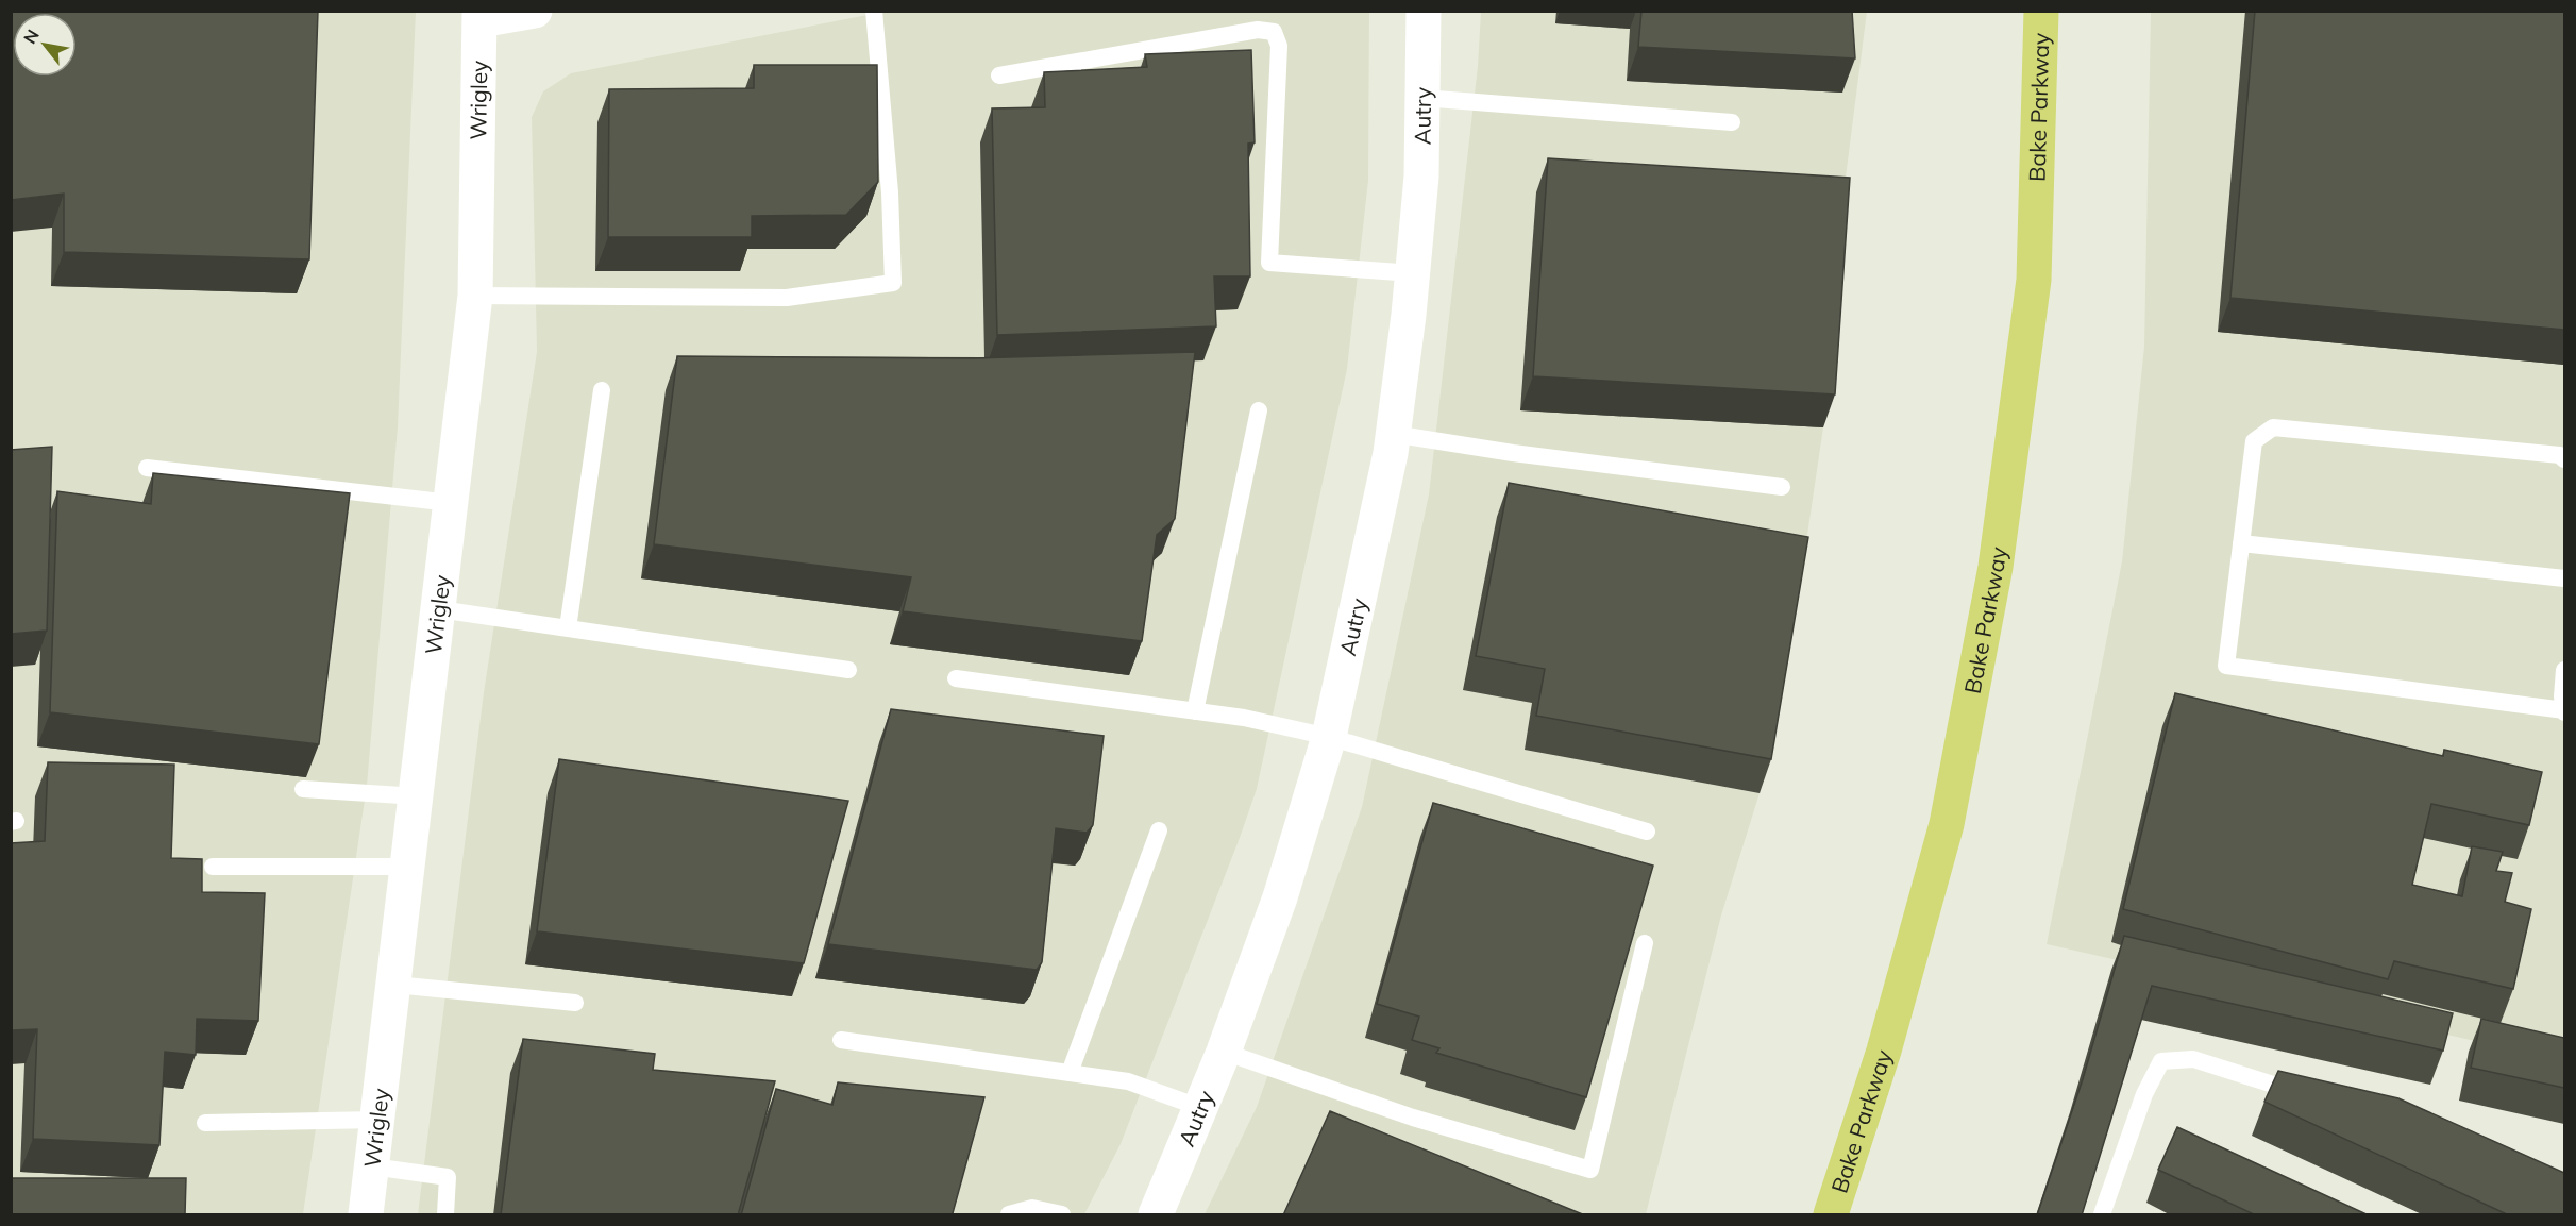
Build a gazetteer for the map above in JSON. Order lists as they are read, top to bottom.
{
  "streets": {
    "main road": ["Bake Parkway"],
    "street": ["Wrigley", "Autry"]
  },
  "north": "top left"
}
